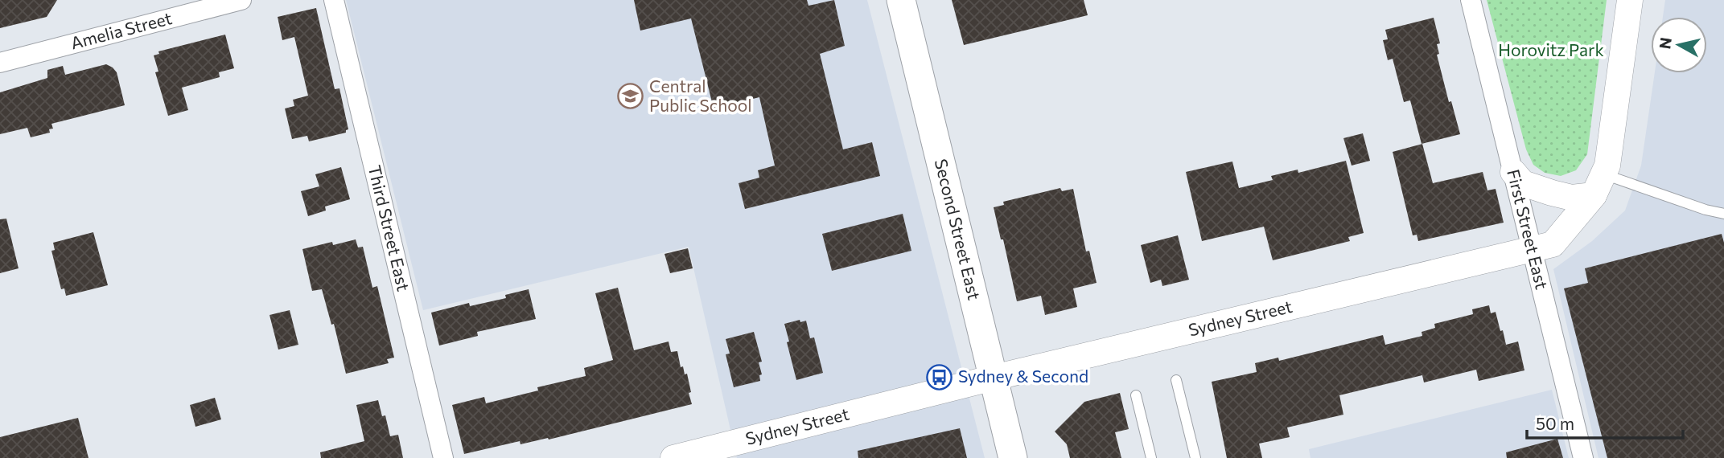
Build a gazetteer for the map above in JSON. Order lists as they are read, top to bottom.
{
  "streets": {
    "main road": ["Second Street East"],
    "street": [
      "Amelia Street",
      "Third Street East",
      "First Street East",
      "Sydney Street"
    ]
  },
  "crossings": [
    ["Second Street East", "Sydney Street"],
    ["First Street East", "Sydney Street"]
  ],
  "parks": ["Horovitz Park"],
  "places": {
    "school or university": ["Central Public School"],
    "bus stop": ["Sydney & Second"]
  },
  "scale_bar": "50 m",
  "north": "left"
}
